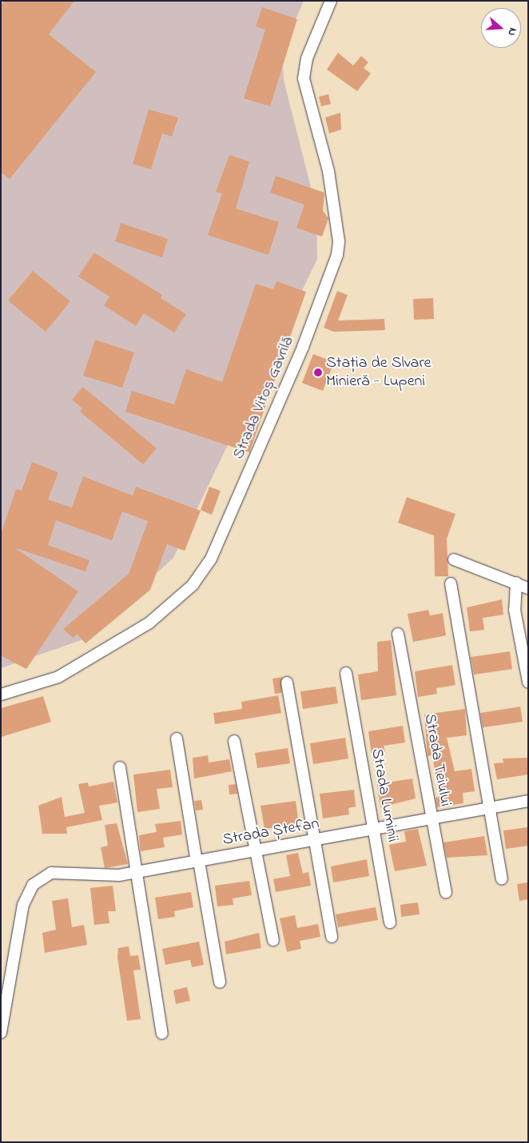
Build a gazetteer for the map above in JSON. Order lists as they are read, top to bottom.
{
  "streets": {
    "street": [
      "Strada Vitoș Gavrilă",
      "Strada Teiului",
      "Strada Luminii",
      "Strada Ștefan"
    ]
  },
  "crossings": [
    ["Strada Teiului", "Strada Ștefan"],
    ["Strada Luminii", "Strada Ștefan"]
  ],
  "places": ["Stația de Slvare Minieră - Lupeni"],
  "north": "right"
}
